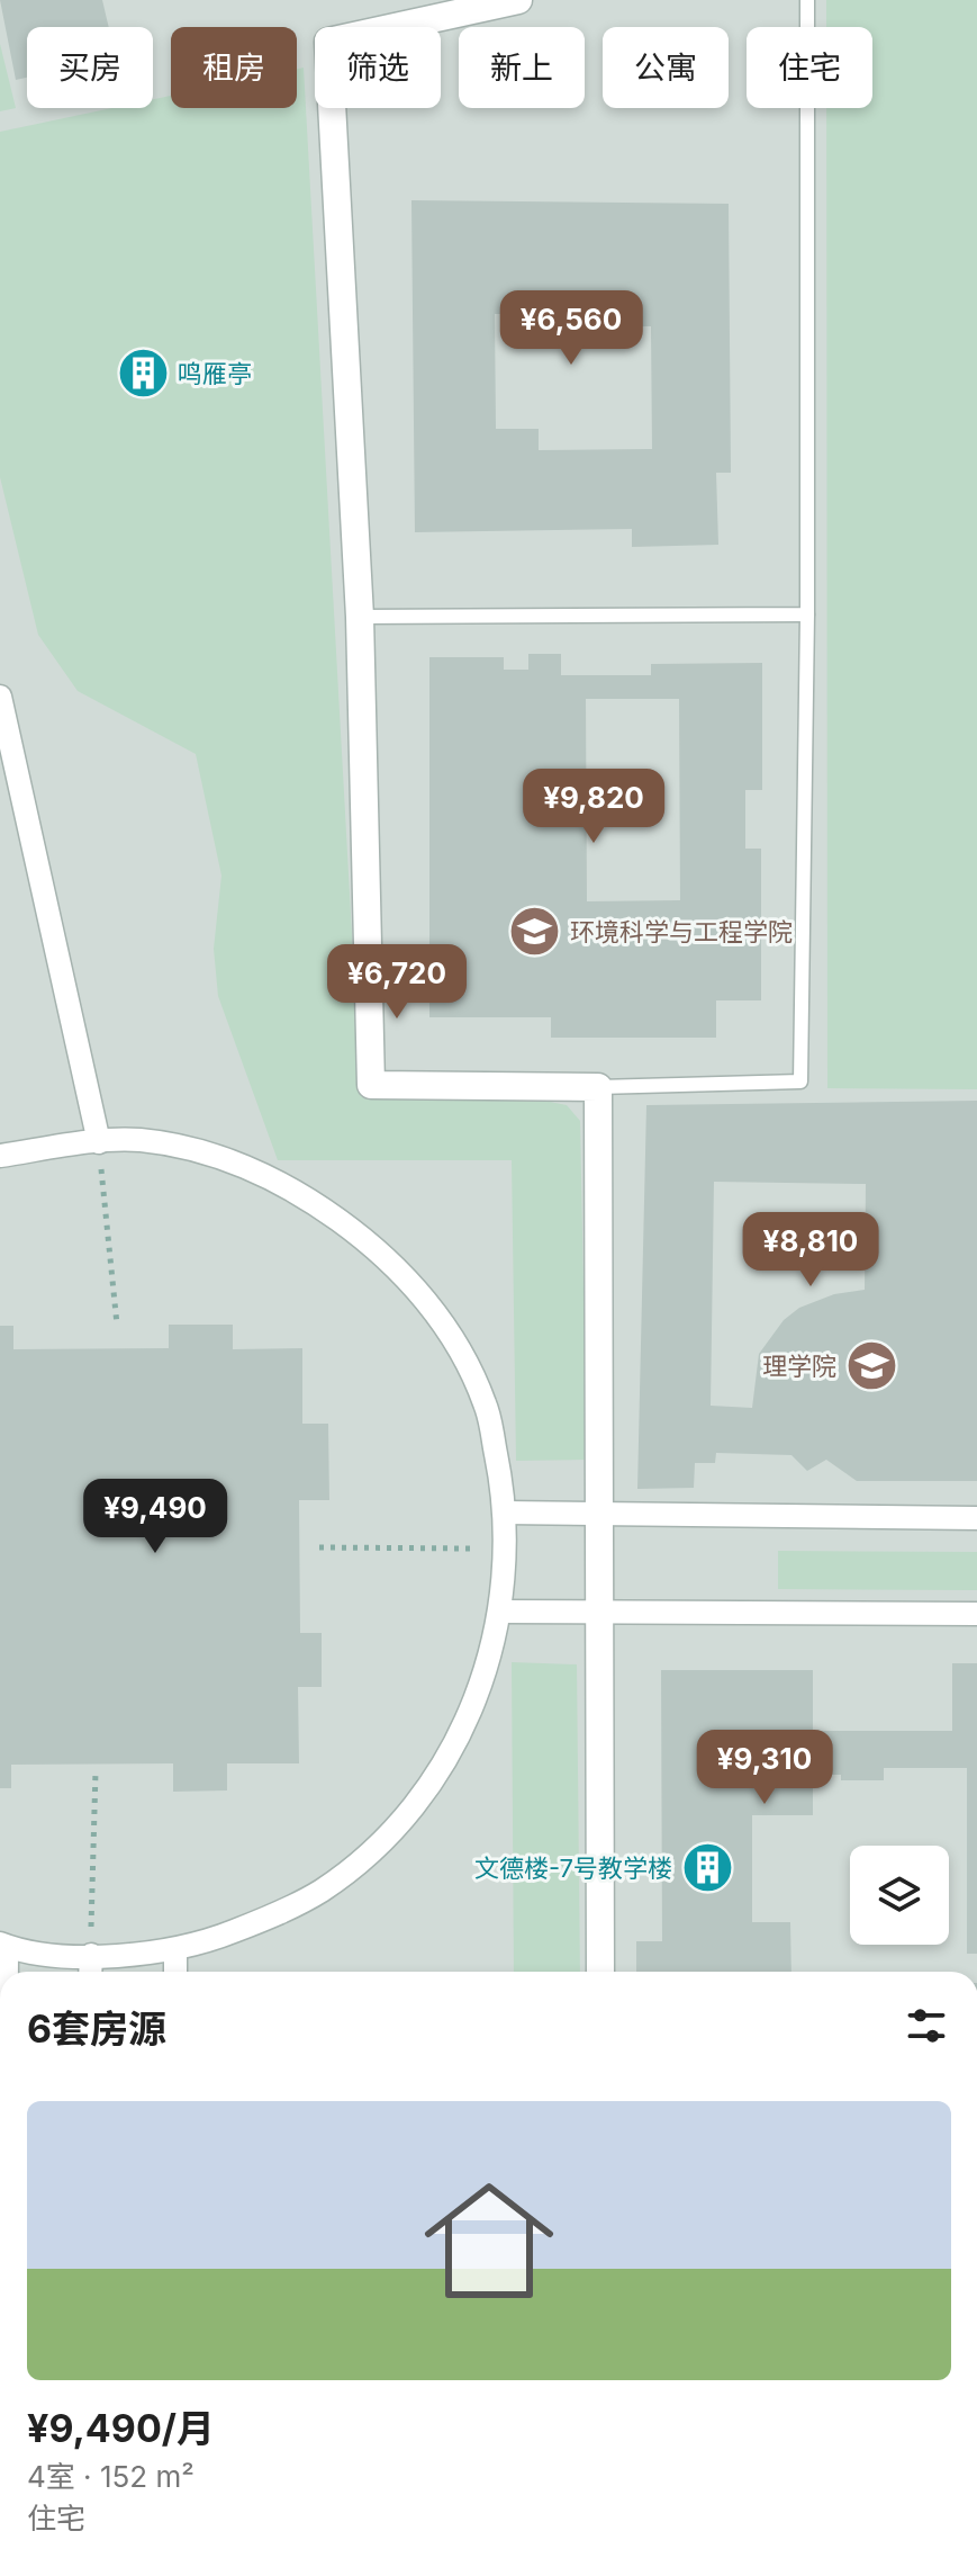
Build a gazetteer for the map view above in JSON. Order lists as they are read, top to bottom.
{
  "places": {
    "building": ["鸣雁亭", "文德楼-7号教学楼"],
    "school or university": ["环境科学与工程学院", "理学院"]
  },
  "page": {
    "chip": [
      "买房",
      "租房",
      "筛选",
      "新上",
      "公寓",
      "住宅"
    ],
    "price": [
      "¥6,560",
      "¥9,820",
      "¥6,720",
      "¥8,810",
      "¥9,490",
      "¥9,310"
    ],
    "heading": "6套房源",
    "list": [
      {
        "name": "¥9,490/月",
        "note": "4室 · 152 m² · 住宅"
      }
    ]
  }
}
